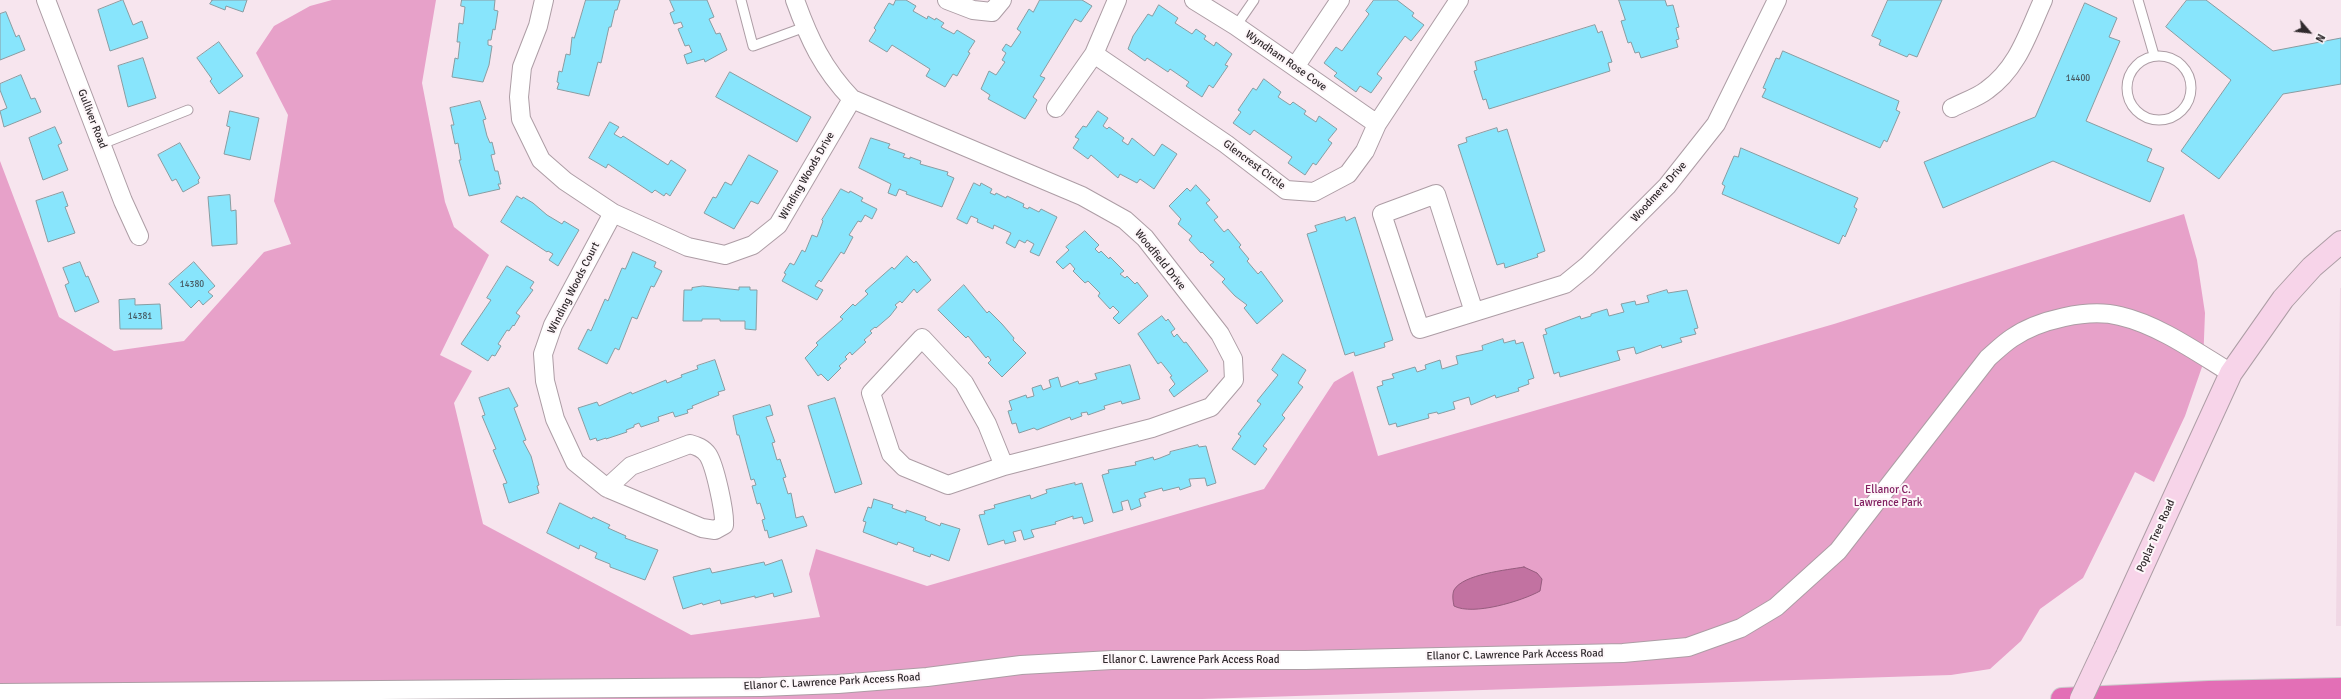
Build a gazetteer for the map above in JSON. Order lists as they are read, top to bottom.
{
  "streets": {
    "main road": ["Poplar Tree Road"],
    "street": [
      "Wyndham Rose Cove",
      "Gulliver Road",
      "Glencrest Circle",
      "Winding Woods Drive",
      "Woodmere Drive",
      "Woodfield Drive",
      "Winding Woods Court",
      "Ellanor C. Lawrence Park Access Road"
    ]
  },
  "crossings": [
    ["Wyndham Rose Cove", "Glencrest Circle"],
    ["Winding Woods Drive", "Woodfield Drive"],
    ["Winding Woods Drive", "Winding Woods Court"],
    ["Poplar Tree Road", "Ellanor C. Lawrence Park Access Road"]
  ],
  "parks": ["Ellanor C. Lawrence Park"],
  "house_numbers": ["14400", "14380", "14381"],
  "north": "bottom right"
}
